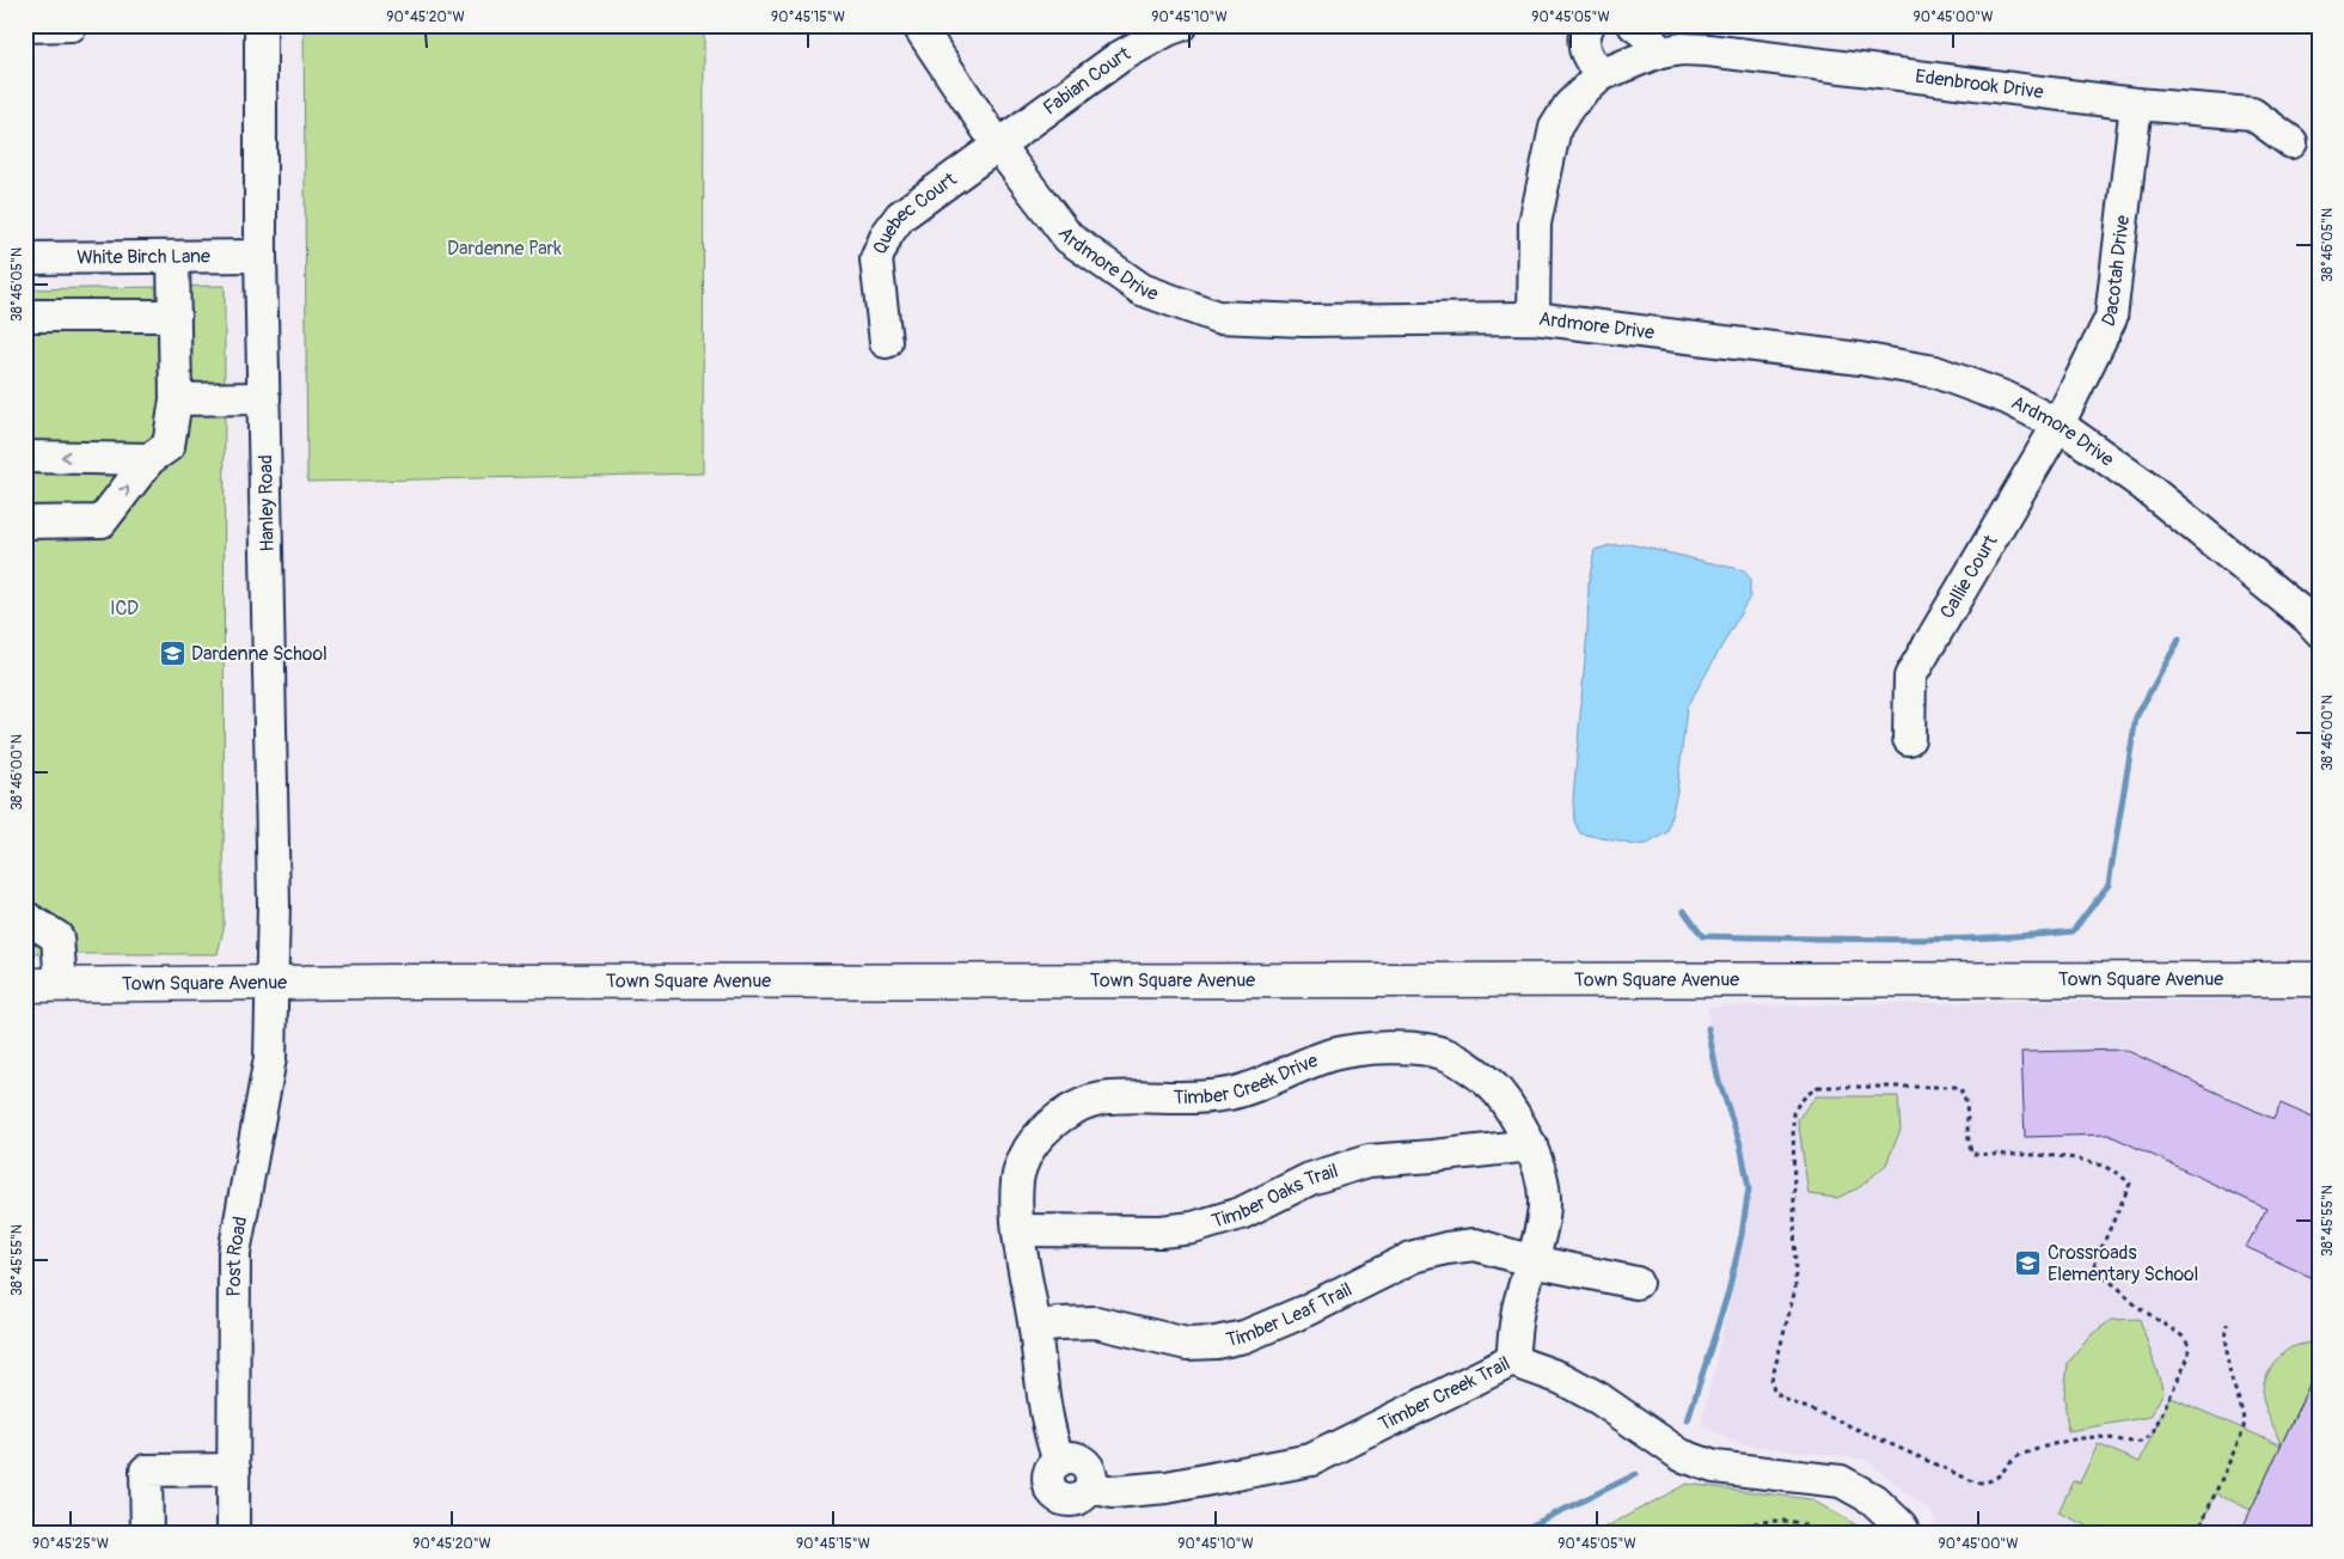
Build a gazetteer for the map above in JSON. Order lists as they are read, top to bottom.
{
  "streets": {
    "main road": ["Town Square Avenue"],
    "street": [
      "Fabian Court",
      "Edenbrook Drive",
      "Quebec Court",
      "White Birch Lane",
      "Ardmore Drive",
      "Dacotah Drive",
      "Hanley Road",
      "Callie Court",
      "Timber Creek Drive",
      "Timber Oaks Trail",
      "Post Road",
      "Timber Leaf Trail",
      "Timber Creek Trail"
    ]
  },
  "crossings": [
    ["Fabian Court", "Quebec Court"],
    ["Fabian Court", "Ardmore Drive"],
    ["Edenbrook Drive", "Ardmore Drive"],
    ["Edenbrook Drive", "Dacotah Drive"],
    ["Quebec Court", "Ardmore Drive"],
    ["White Birch Lane", "Hanley Road"],
    ["Ardmore Drive", "Dacotah Drive"],
    ["Ardmore Drive", "Callie Court"],
    ["Dacotah Drive", "Callie Court"],
    ["Hanley Road", "Town Square Avenue"],
    ["Hanley Road", "Post Road"],
    ["Town Square Avenue", "Post Road"],
    ["Timber Creek Drive", "Timber Oaks Trail"],
    ["Timber Creek Drive", "Timber Leaf Trail"],
    ["Timber Creek Drive", "Timber Creek Trail"]
  ],
  "parks": ["Dardenne Park", "ICD"],
  "places": {
    "school or university": ["Dardenne School", "Crossroads Elementary School"]
  },
  "coordinates": [
    "90°45'20\"W",
    "90°45'15\"W",
    "90°45'10\"W",
    "90°45'05\"W",
    "90°45'00\"W",
    "38°46'05\"N",
    "38°46'00\"N",
    "38°45'55\"N",
    "90°45'25\"W"
  ]
}
